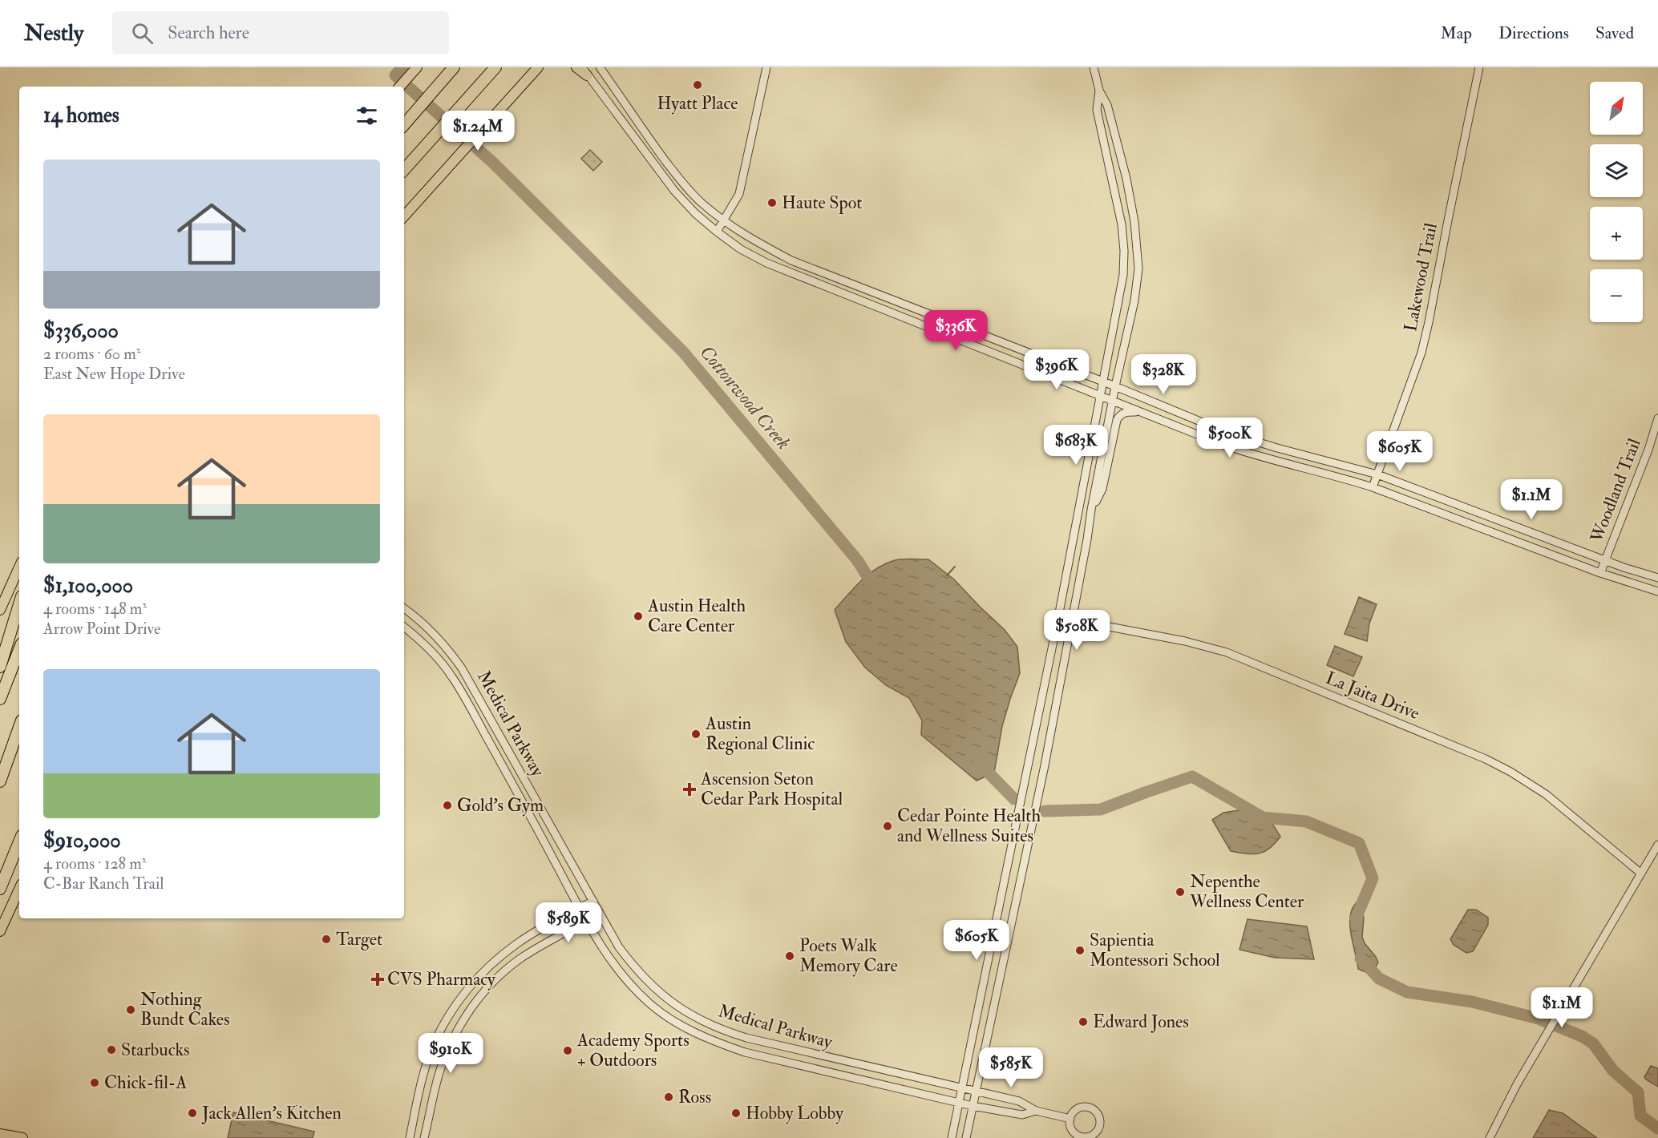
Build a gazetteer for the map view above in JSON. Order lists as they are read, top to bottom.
{
  "streets": {
    "street": [
      "Lakewood Trail",
      "Woodland Trail",
      "La Jaita Drive",
      "Medical Parkway"
    ]
  },
  "water": ["Cottonwood Creek"],
  "places": {
    "other": [
      "Hyatt Place",
      "Haute Spot",
      "Austin Health Care Center",
      "Austin Regional Clinic",
      "Gold's Gym",
      "Cedar Pointe Health and Wellness Suites",
      "Nepenthe Wellness Center",
      "Target",
      "Sapientia Montessori School",
      "Poets Walk Memory Care",
      "Nothing Bundt Cakes",
      "Edward Jones",
      "Starbucks",
      "Academy Sports + Outdoors",
      "Chick-fil-A",
      "Ross",
      "Jack Allen's Kitchen",
      "Hobby Lobby"
    ],
    "health": ["Ascension Seton Cedar Park Hospital", "CVS Pharmacy"]
  },
  "north": "top right",
  "page": {
    "header": "Nestly",
    "search": "Search here",
    "nav": ["Map", "Directions", "Saved"],
    "map_buttons": ["+", "−"],
    "heading": "14 homes",
    "price": [
      "$1.24M",
      "$336K",
      "$396K",
      "$328K",
      "$500K",
      "$683K",
      "$605K",
      "$1.1M",
      "$508K",
      "$589K",
      "$605K",
      "$1.1M",
      "$910K",
      "$585K"
    ],
    "list": [
      {
        "name": "$336,000",
        "note": "2 rooms · 60 m² · East New Hope Drive"
      },
      {
        "name": "$1,100,000",
        "note": "4 rooms · 148 m² · Arrow Point Drive"
      },
      {
        "name": "$910,000",
        "note": "4 rooms · 128 m² · C-Bar Ranch Trail"
      }
    ]
  }
}
